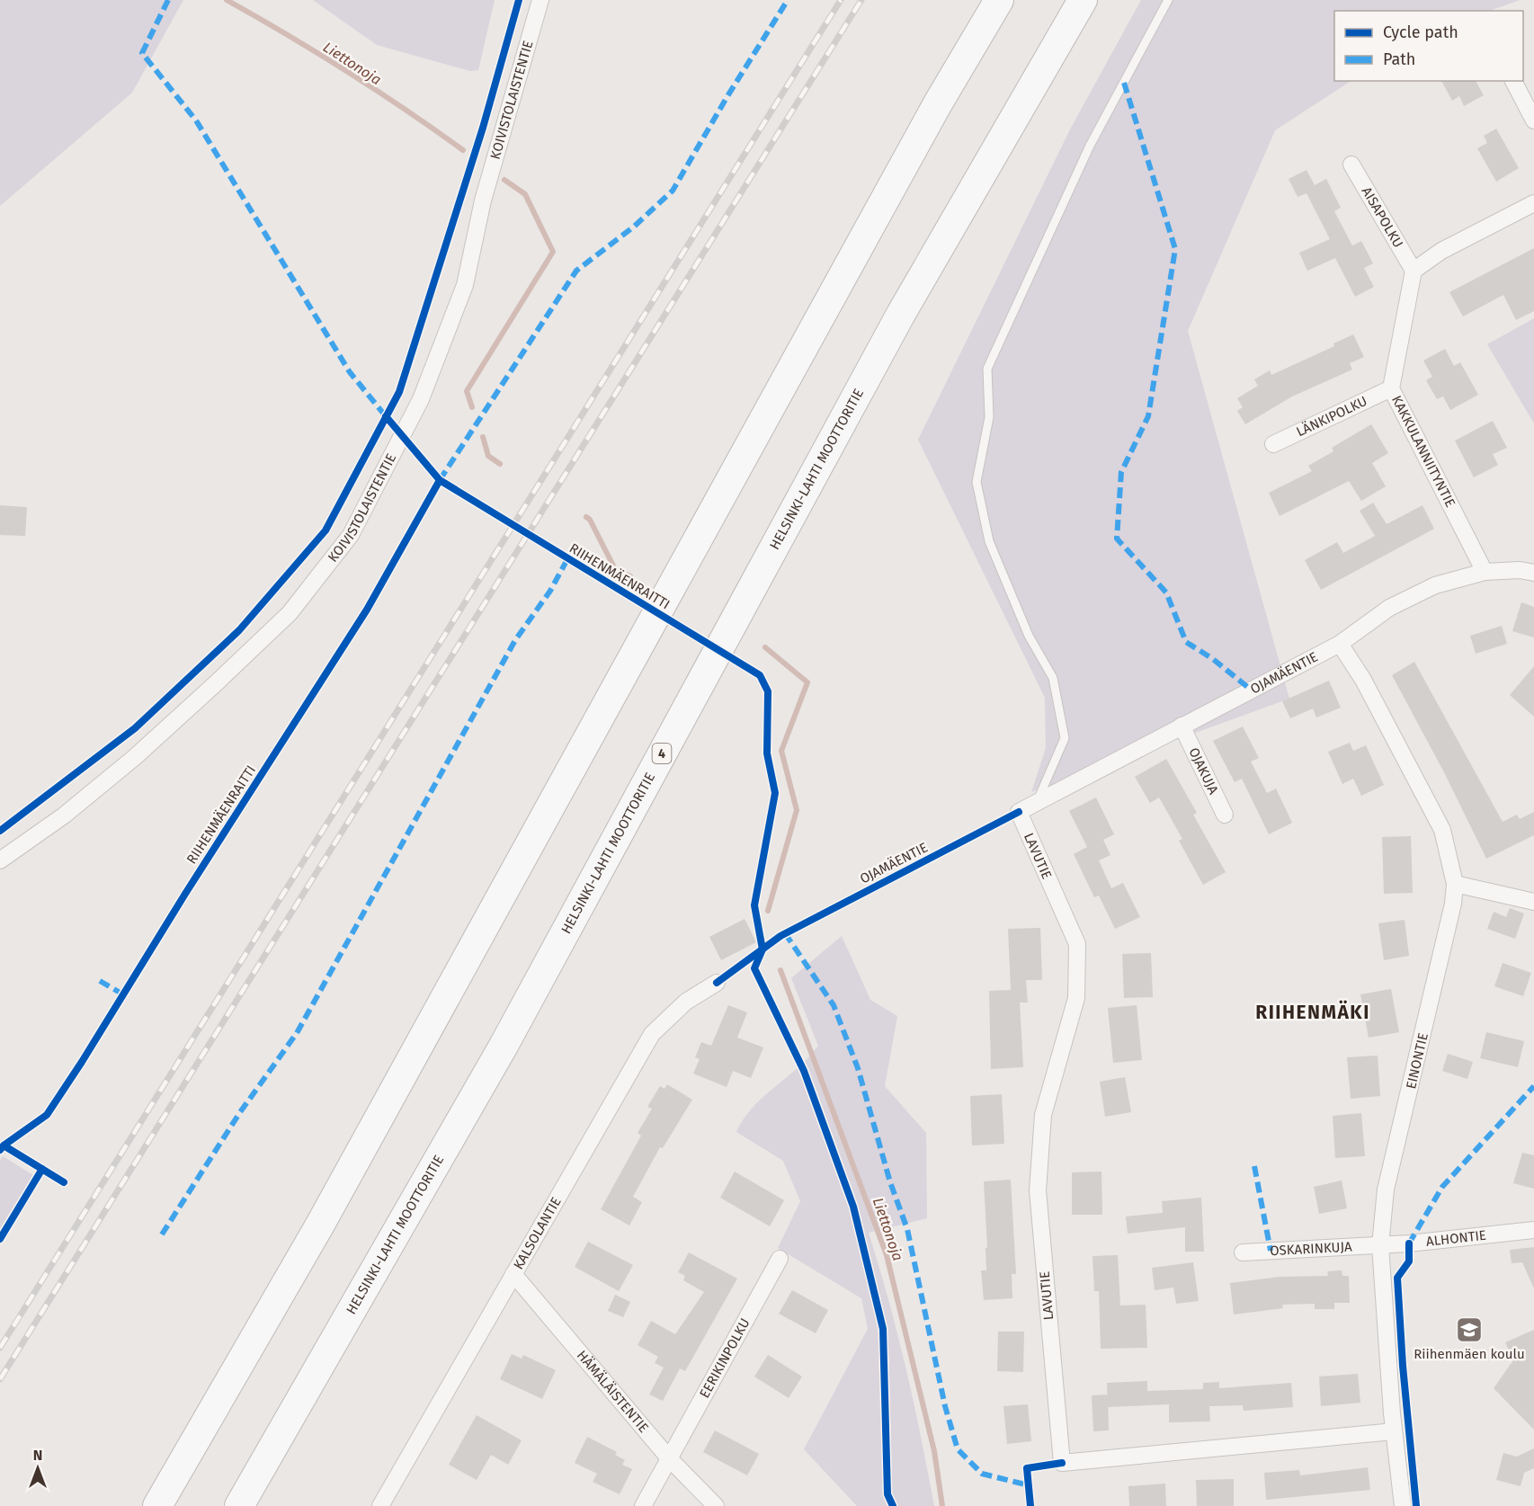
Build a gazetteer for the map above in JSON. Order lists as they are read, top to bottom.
{
  "streets": {
    "highway": ["HELSINKI-LAHTI MOOTTORITIE", "4"],
    "street": [
      "KOIVISTOLAISTENTIE",
      "AISAPOLKU",
      "LÄNKIPOLKU",
      "KAKKULANNIITYNTIE",
      "OJAMÄENTIE",
      "OJAKUJA",
      "LAVUTIE",
      "EINONTIE",
      "KALSOLANTIE",
      "ALHONTIE",
      "OSKARINKUJA",
      "EERIKINPOLKU",
      "HÄMÄLÄISTENTIE"
    ],
    "cycle path": ["RIIHENMÄENRAITTI"]
  },
  "crossings": [
    ["AISAPOLKU", "KAKKULANNIITYNTIE"],
    ["LÄNKIPOLKU", "KAKKULANNIITYNTIE"],
    ["KAKKULANNIITYNTIE", "OJAMÄENTIE"],
    ["OJAMÄENTIE", "OJAKUJA"],
    ["OJAMÄENTIE", "LAVUTIE"],
    ["OJAMÄENTIE", "EINONTIE"],
    ["LAVUTIE", "EINONTIE"],
    ["EINONTIE", "ALHONTIE"],
    ["EINONTIE", "OSKARINKUJA"],
    ["KALSOLANTIE", "HÄMÄLÄISTENTIE"],
    ["ALHONTIE", "OSKARINKUJA"],
    ["EERIKINPOLKU", "HÄMÄLÄISTENTIE"]
  ],
  "districts": ["RIIHENMÄKI"],
  "water": ["Liettonoja"],
  "places": {
    "school or university": ["Riihenmäen koulu"]
  },
  "legend": ["Cycle path", "Path"],
  "north": "top"
}
